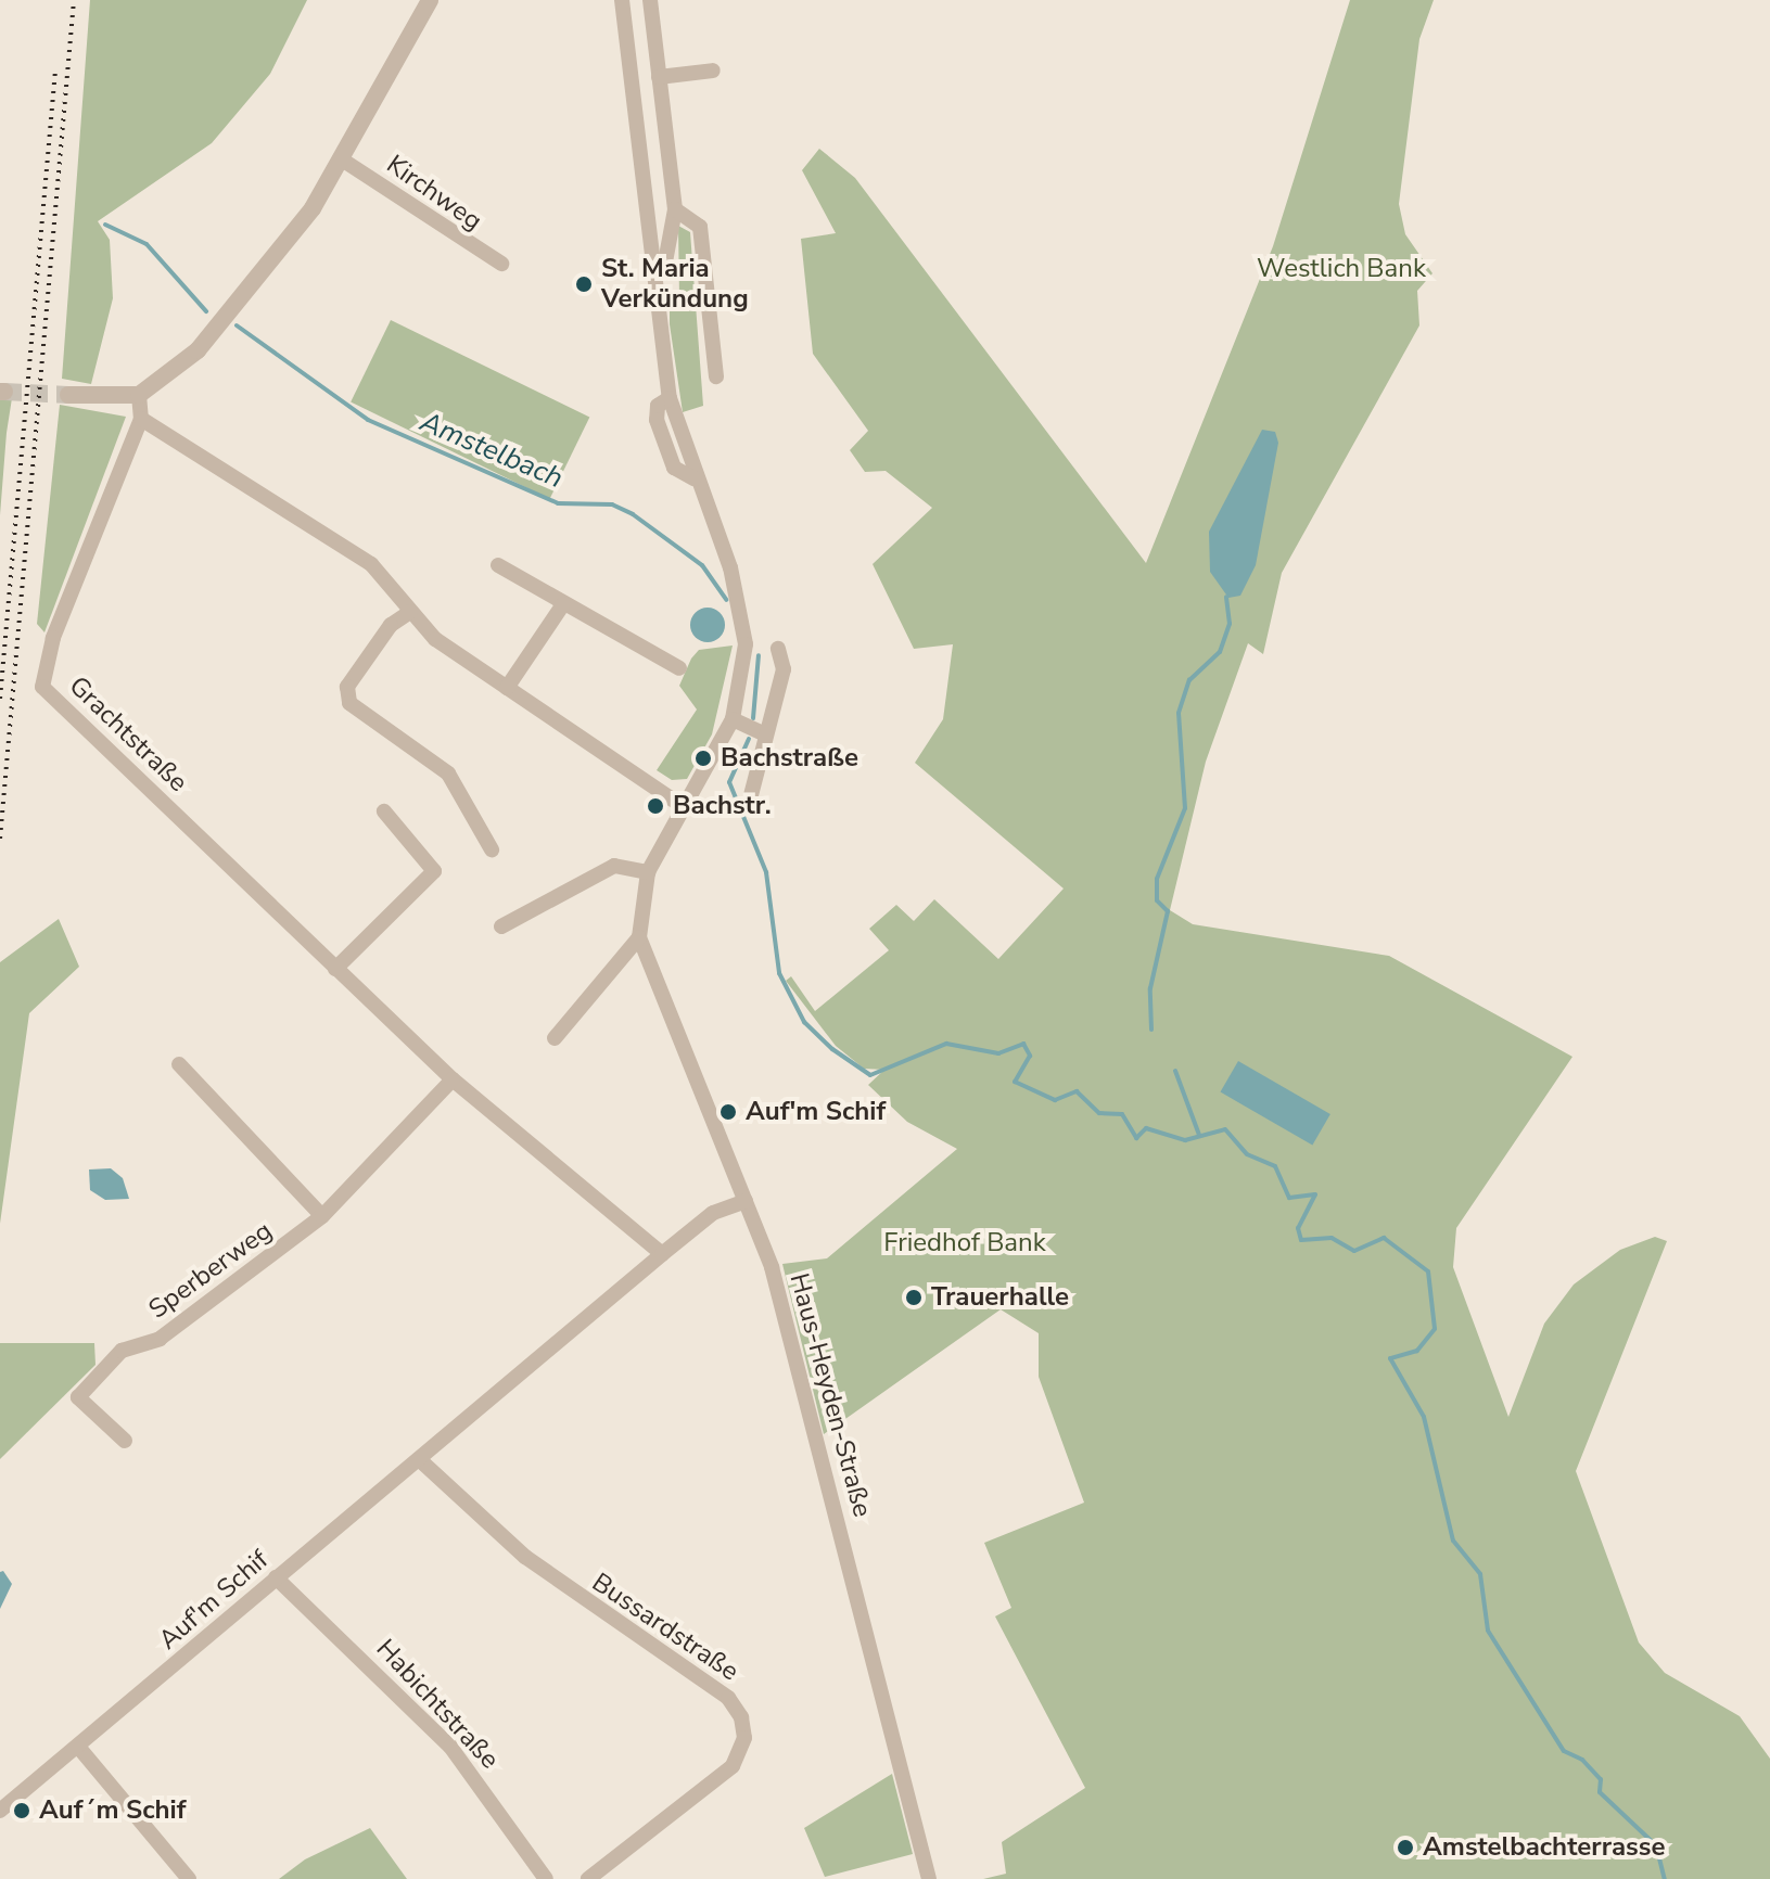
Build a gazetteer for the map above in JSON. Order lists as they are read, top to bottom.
{
  "streets": {
    "street": [
      "Kirchweg",
      "Grachtstraße",
      "Sperberweg",
      "Haus-Heyden-Straße",
      "Auf'm Schif",
      "Bussardstraße",
      "Habichtstraße"
    ]
  },
  "crossings": [
    ["Grachtstraße", "Sperberweg"],
    ["Grachtstraße", "Auf'm Schif"],
    ["Haus-Heyden-Straße", "Auf'm Schif"],
    ["Auf'm Schif", "Bussardstraße"],
    ["Auf'm Schif", "Habichtstraße"]
  ],
  "water": ["Amstelbach"],
  "parks": ["Westlich Bank", "Friedhof Bank"],
  "places": [
    "St. Maria Verkündung",
    "Bachstraße",
    "Bachstr.",
    "Auf'm Schif",
    "Trauerhalle",
    "Auf´m Schif",
    "Amstelbachterrasse"
  ]
}
